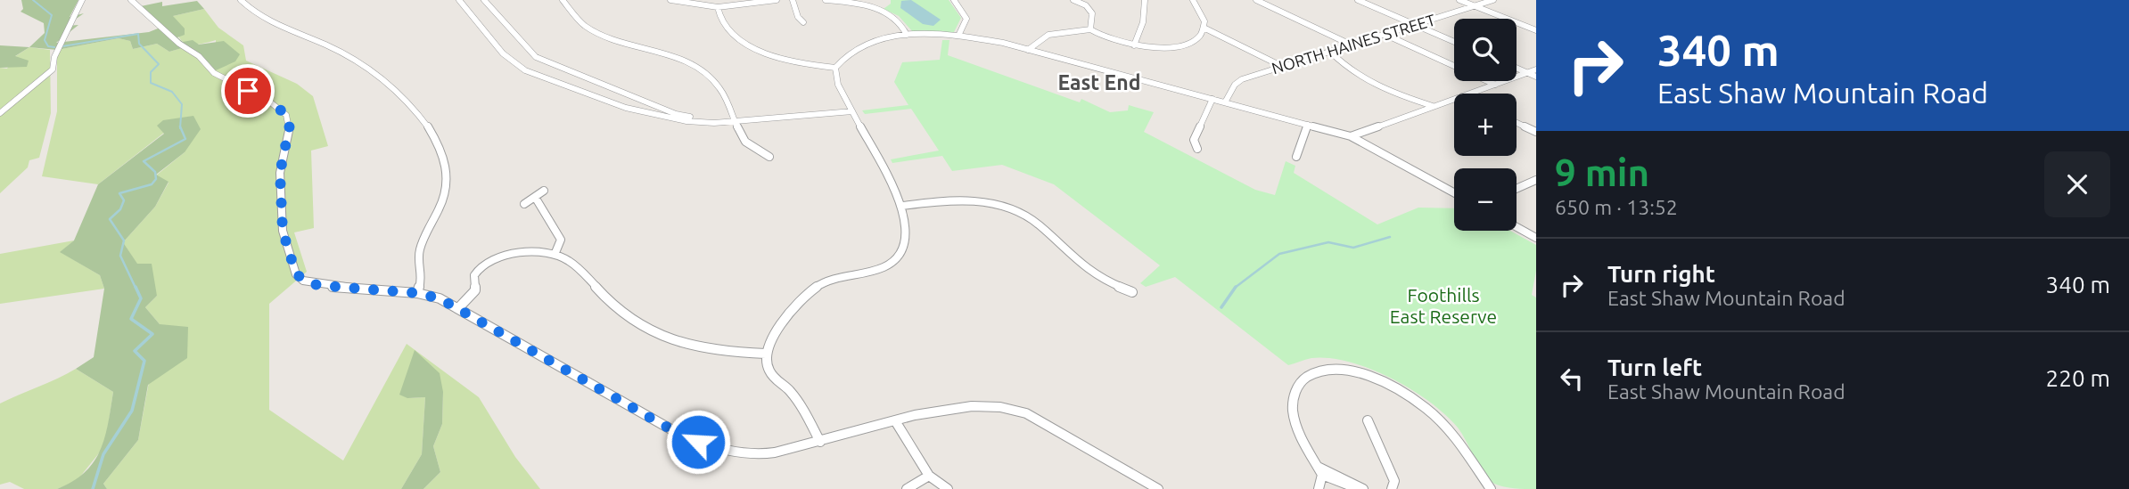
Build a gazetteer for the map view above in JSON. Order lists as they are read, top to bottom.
{
  "streets": {
    "street": ["NORTH HAINES STREET"]
  },
  "districts": ["East End"],
  "parks": ["Foothills East Reserve"],
  "page": {
    "turn": ["340 m", "East Shaw Mountain Road"],
    "map_buttons": ["+", "−"],
    "heading": ["9 min", "650 m · 13:52"],
    "list": [
      {
        "name": "Turn right",
        "note": "East Shaw Mountain Road",
        "value": "340 m"
      },
      {
        "name": "Turn left",
        "note": "East Shaw Mountain Road",
        "value": "220 m"
      }
    ]
  }
}
